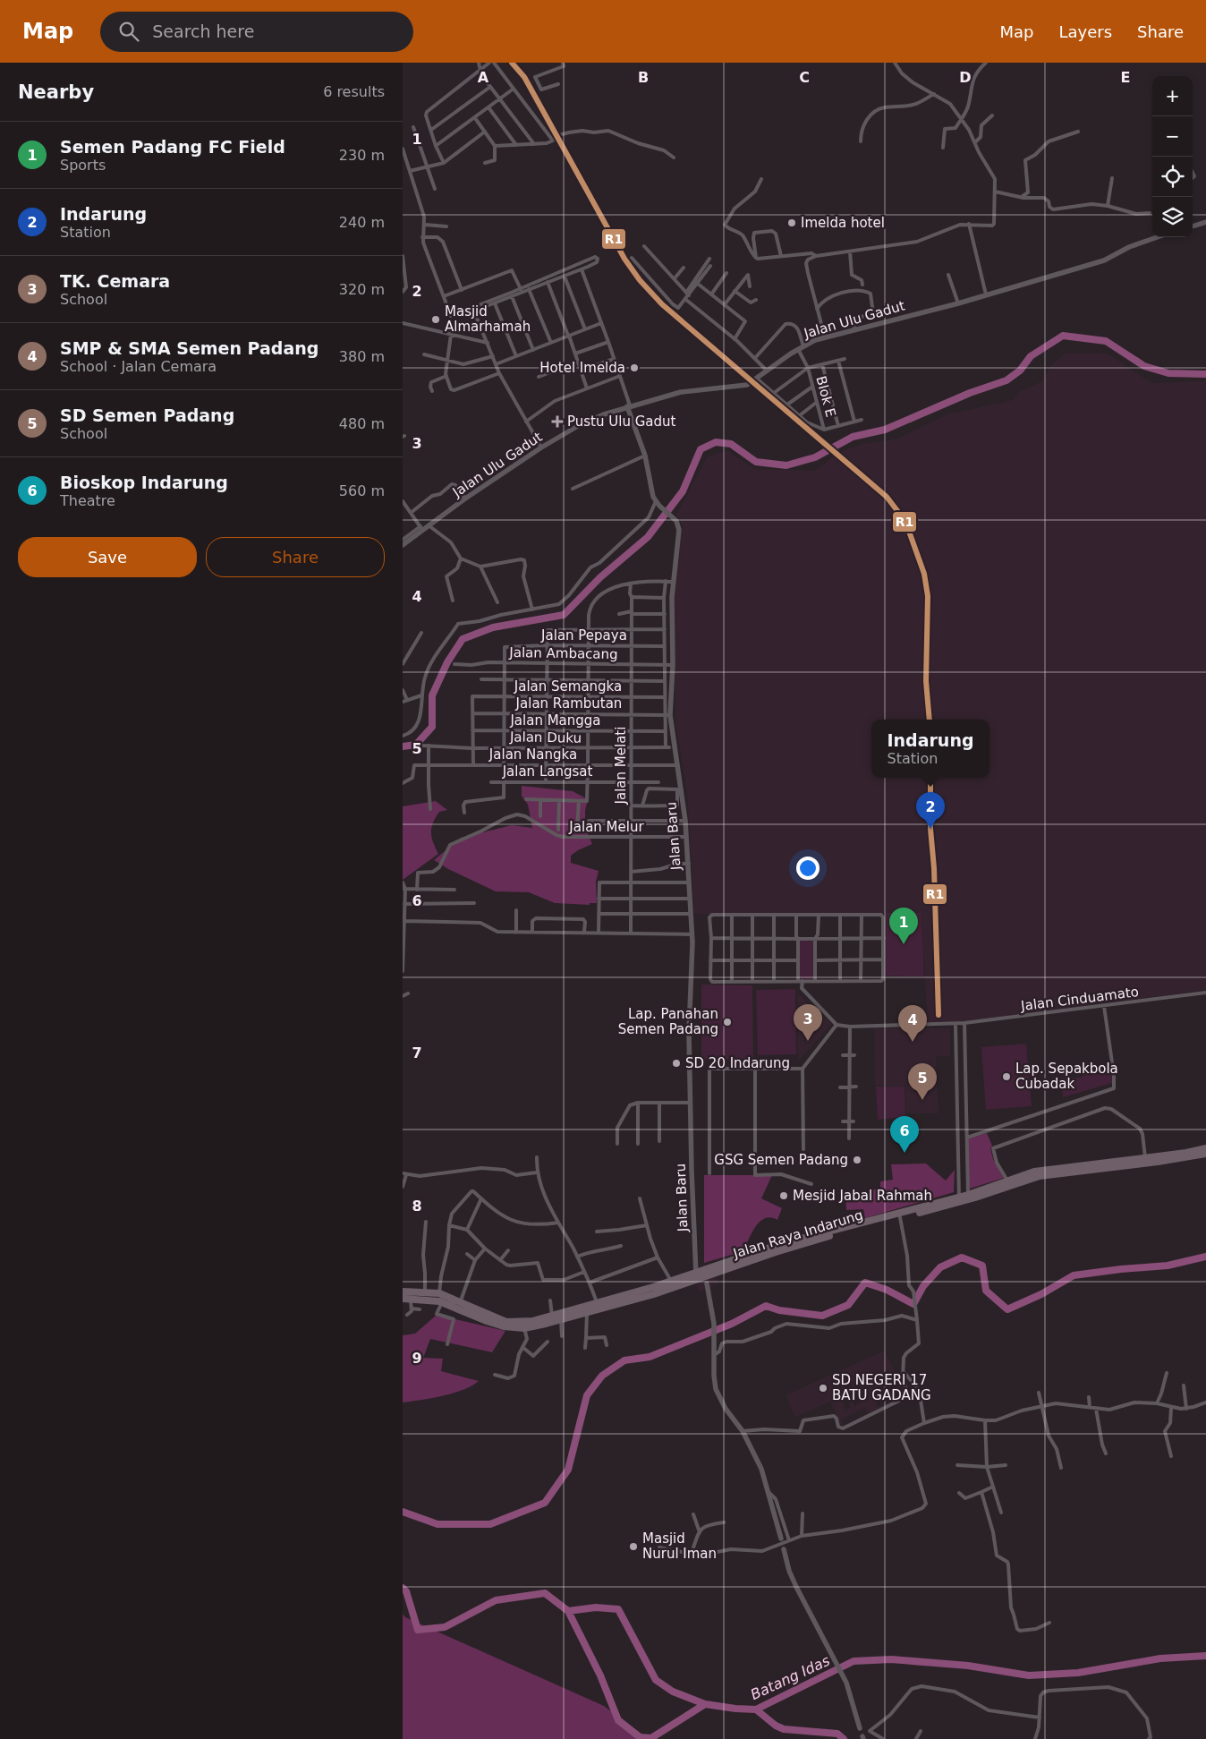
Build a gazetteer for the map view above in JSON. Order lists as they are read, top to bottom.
{
  "streets": {
    "highway": ["Jalan Raya Indarung"],
    "street": [
      "Jalan Ulu Gadut",
      "Blok E",
      "Jalan Pepaya",
      "Jalan Ambacang",
      "Jalan Semangka",
      "Jalan Rambutan",
      "Jalan Mangga",
      "Jalan Duku",
      "Jalan Nangka",
      "Jalan Melati",
      "Jalan Langsat",
      "Jalan Melur",
      "Jalan Baru",
      "Jalan Cinduamato"
    ]
  },
  "crossings": [
    ["Jalan Ulu Gadut", "Blok E"],
    ["Jalan Pepaya", "Jalan Ambacang"],
    ["Jalan Pepaya", "Jalan Melati"],
    ["Jalan Ambacang", "Jalan Melati"],
    ["Jalan Ambacang", "Jalan Baru"],
    ["Jalan Semangka", "Jalan Rambutan"],
    ["Jalan Semangka", "Jalan Melati"],
    ["Jalan Rambutan", "Jalan Melati"],
    ["Jalan Rambutan", "Jalan Baru"],
    ["Jalan Mangga", "Jalan Duku"],
    ["Jalan Mangga", "Jalan Melati"],
    ["Jalan Duku", "Jalan Melati"],
    ["Jalan Nangka", "Jalan Melati"],
    ["Jalan Nangka", "Jalan Baru"],
    ["Jalan Melati", "Jalan Langsat"],
    ["Jalan Melati", "Jalan Melur"],
    ["Jalan Melur", "Jalan Baru"],
    ["Jalan Baru", "Jalan Raya Indarung"]
  ],
  "water": ["Batang Idas"],
  "places": {
    "other": [
      "Imelda hotel",
      "Masjid Almarhamah",
      "Hotel Imelda",
      "Lap. Panahan Semen Padang",
      "SD 20 Indarung",
      "Lap. Sepakbola Cubadak",
      "GSG Semen Padang",
      "Mesjid Jabal Rahmah",
      "SD NEGERI 17 BATU GADANG",
      "Masjid Nurul Iman"
    ],
    "health": ["Pustu Ulu Gadut"]
  },
  "lines": ["transit line R1"],
  "page": {
    "header": "Map",
    "search": "Search here",
    "nav": ["Map", "Layers", "Share"],
    "heading": ["Nearby", "6 results"],
    "map_buttons": ["+", "−"],
    "list": [
      {
        "mark": "1",
        "name": "Semen Padang FC Field",
        "note": "Sports",
        "value": "230 m"
      },
      {
        "mark": "2",
        "name": "Indarung",
        "note": "Station",
        "value": "240 m"
      },
      {
        "mark": "3",
        "name": "TK. Cemara",
        "note": "School",
        "value": "320 m"
      },
      {
        "mark": "4",
        "name": "SMP & SMA Semen Padang",
        "note": "School · Jalan Cemara",
        "value": "380 m"
      },
      {
        "mark": "5",
        "name": "SD Semen Padang",
        "note": "School",
        "value": "480 m"
      },
      {
        "mark": "6",
        "name": "Bioskop Indarung",
        "note": "Theatre",
        "value": "560 m"
      }
    ],
    "buttons": ["Save", "Share"],
    "popup": ["Indarung", "Station"],
    "pins": [
      "2",
      "1",
      "3",
      "4",
      "5",
      "6"
    ]
  },
  "grid": {
    "columns": [
      "A",
      "B",
      "C",
      "D",
      "E"
    ],
    "rows": [
      "1",
      "2",
      "3",
      "4",
      "5",
      "6",
      "7",
      "8",
      "9"
    ]
  }
}
